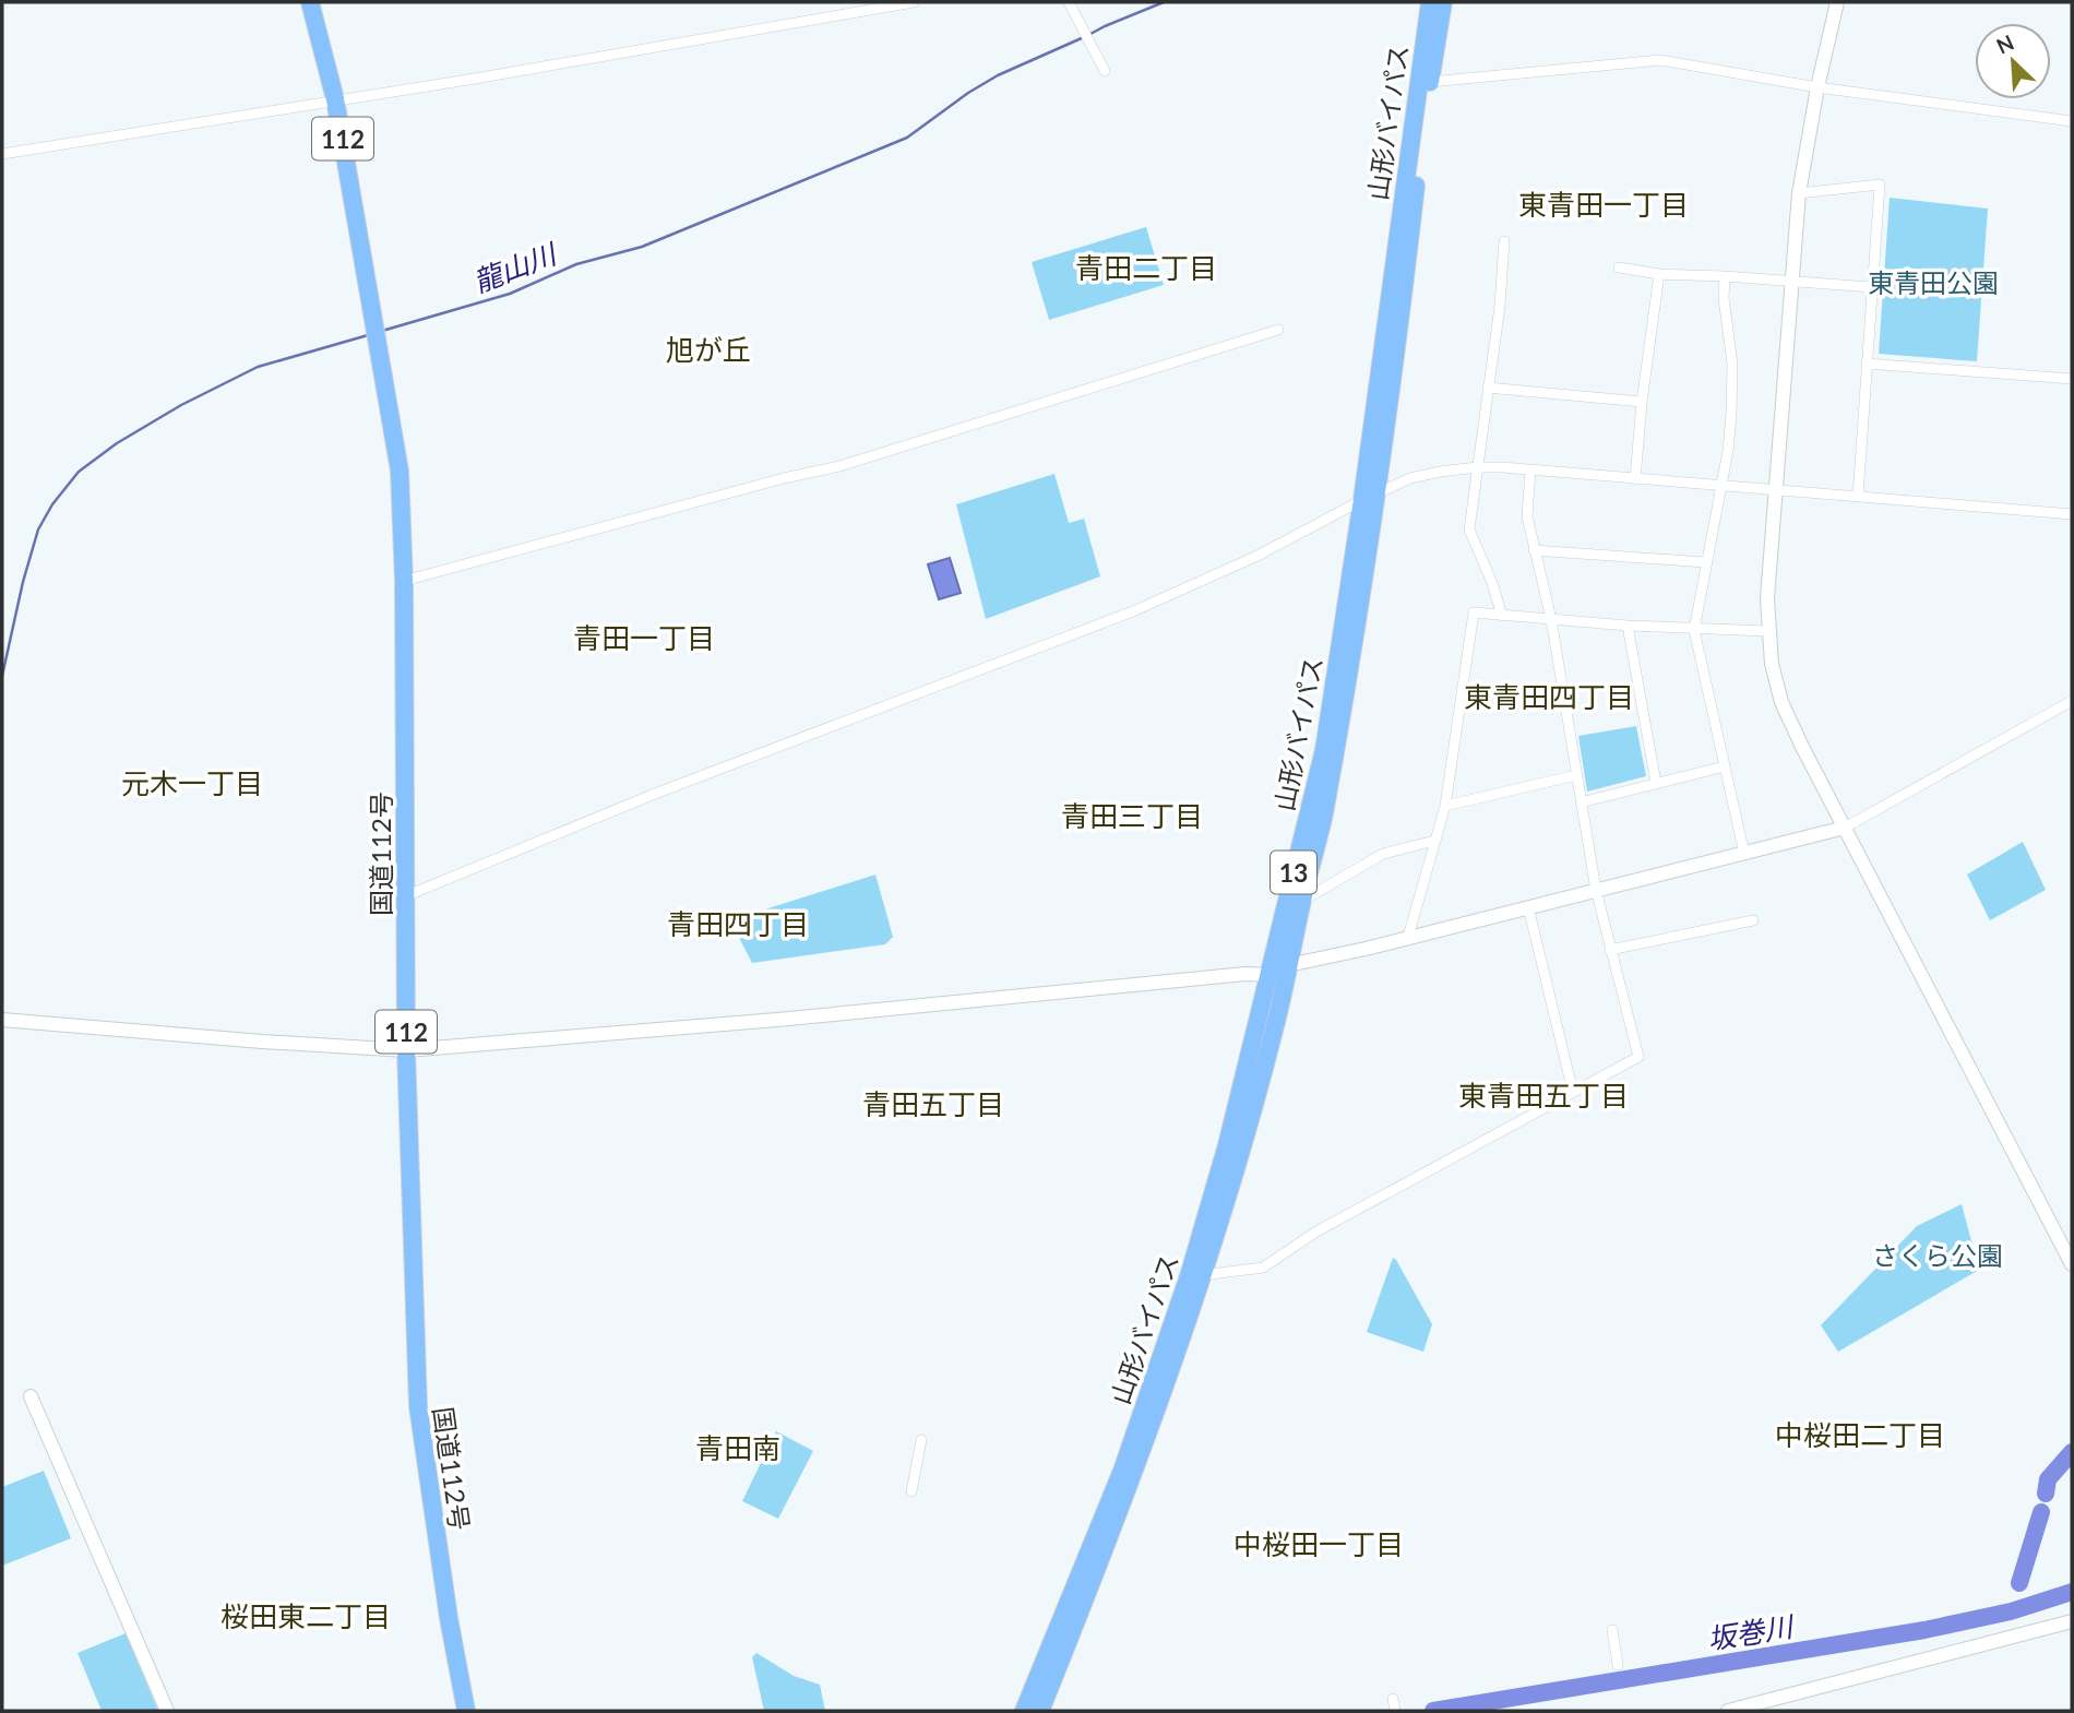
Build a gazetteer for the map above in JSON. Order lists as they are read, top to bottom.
{
  "streets": {
    "highway": [
      "山形バイパス",
      "112",
      "国道112号",
      "13"
    ]
  },
  "districts": [
    "東青田一丁目",
    "青田二丁目",
    "旭が丘",
    "青田一丁目",
    "東青田四丁目",
    "元木一丁目",
    "青田三丁目",
    "青田四丁目",
    "東青田五丁目",
    "青田五丁目",
    "中桜田二丁目",
    "青田南",
    "中桜田一丁目",
    "桜田東二丁目"
  ],
  "water": ["龍山川", "坂巻川"],
  "parks": ["東青田公園", "さくら公園"],
  "north": "top left"
}
